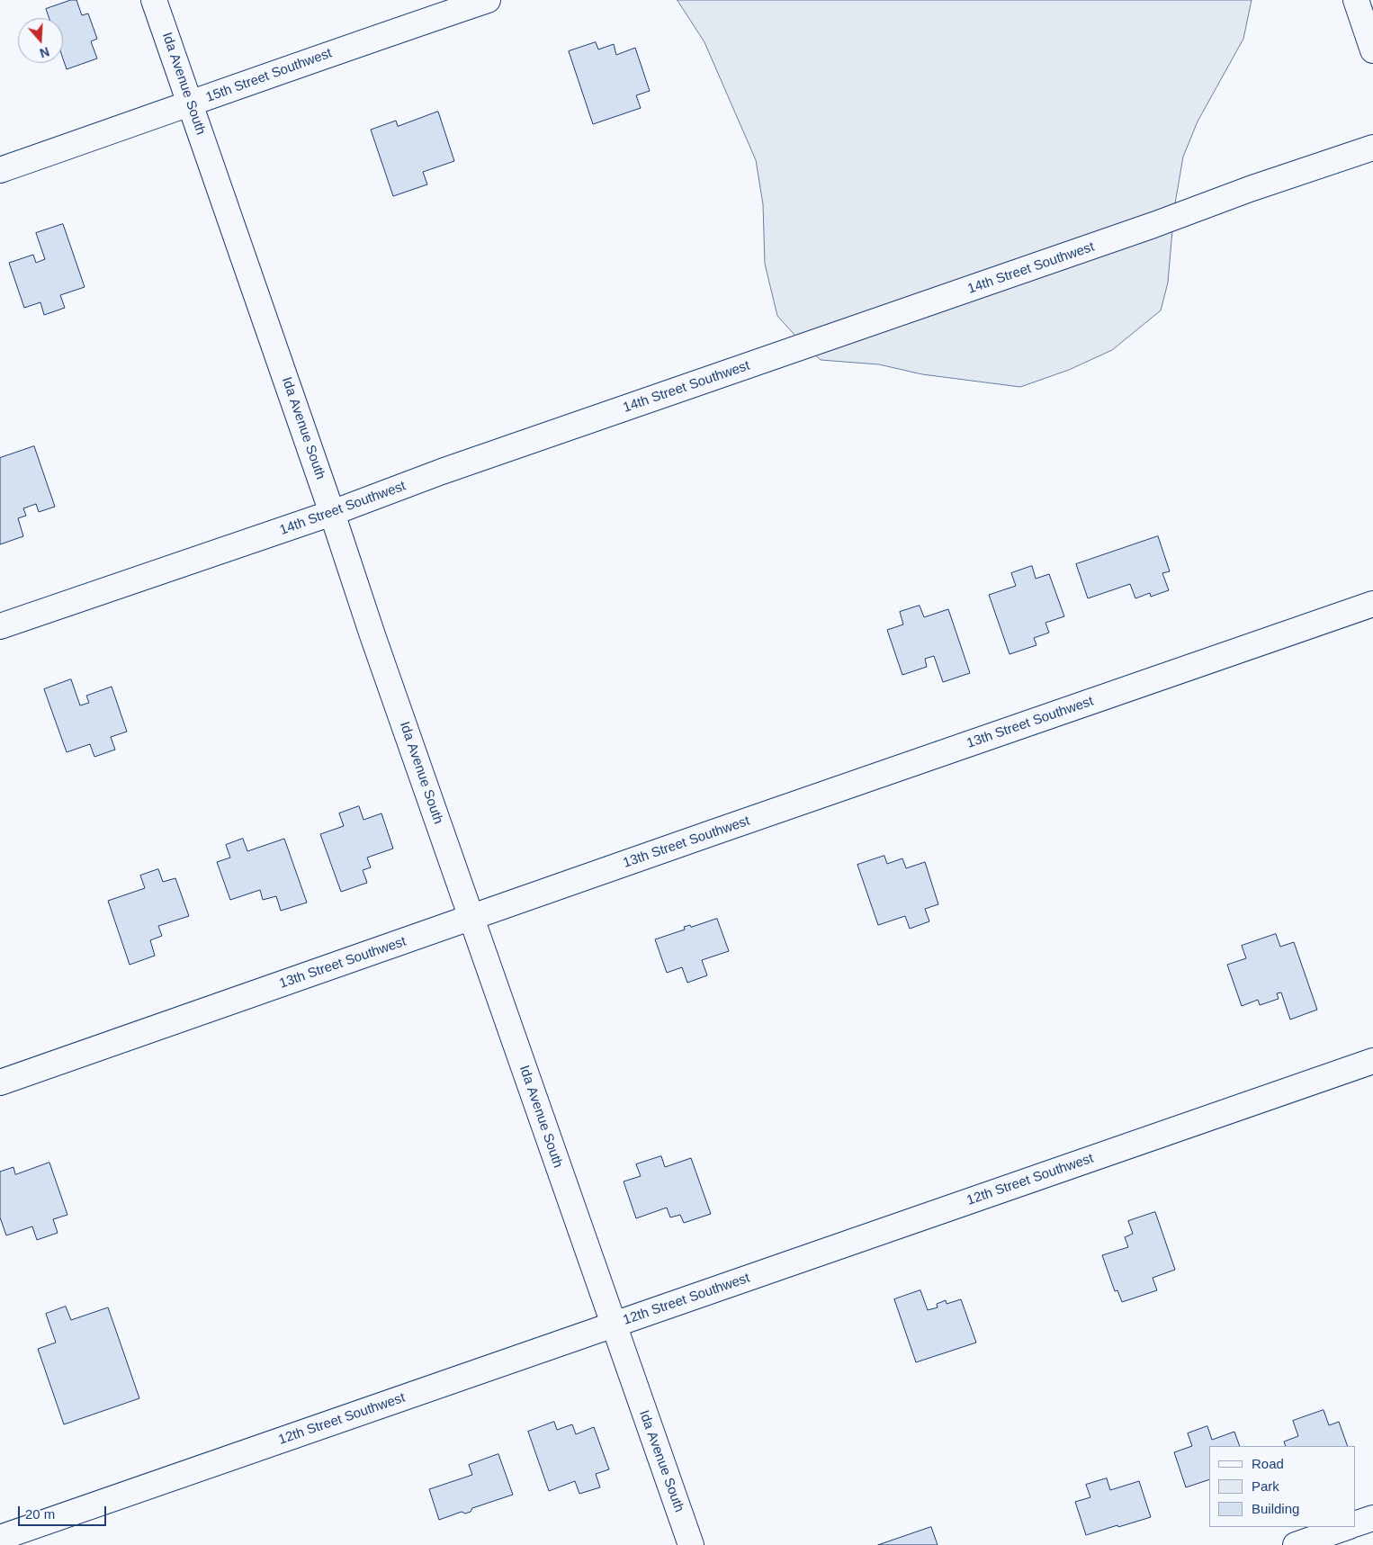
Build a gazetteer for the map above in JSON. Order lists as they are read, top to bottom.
{
  "streets": {
    "street": [
      "15th Street Southwest",
      "Ida Avenue South",
      "14th Street Southwest",
      "13th Street Southwest",
      "12th Street Southwest"
    ]
  },
  "crossings": [
    ["15th Street Southwest", "Ida Avenue South"],
    ["Ida Avenue South", "14th Street Southwest"],
    ["Ida Avenue South", "13th Street Southwest"],
    ["Ida Avenue South", "12th Street Southwest"]
  ],
  "legend": ["Road", "Park", "Building"],
  "scale_bar": "20 m",
  "north": "bottom"
}
